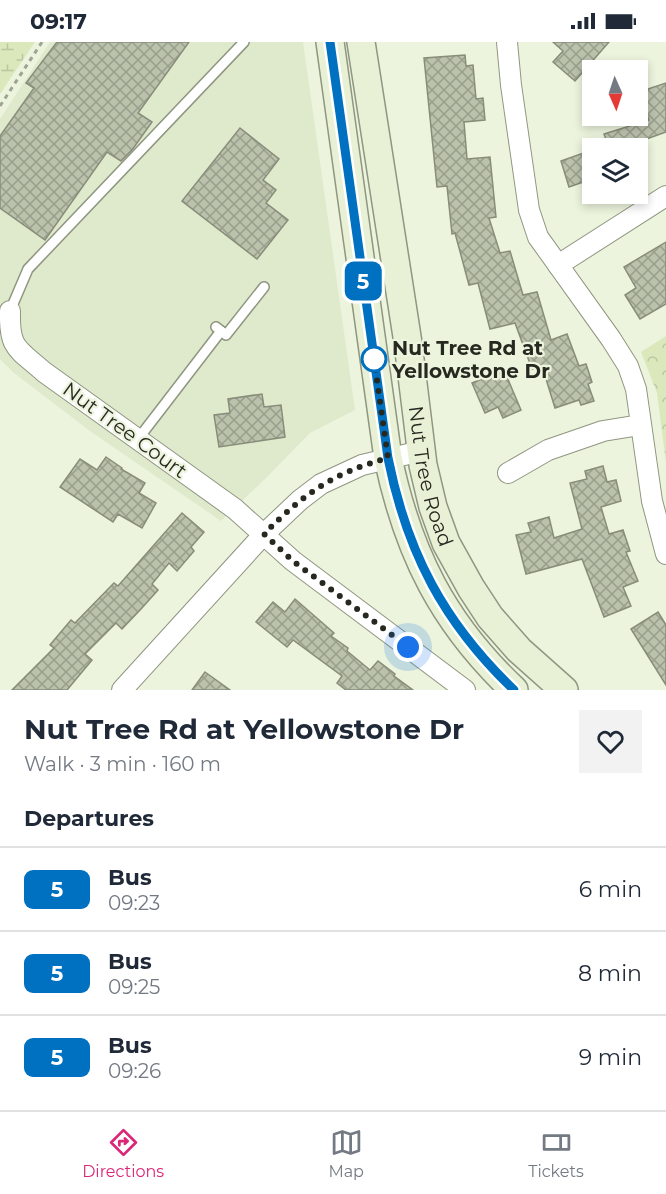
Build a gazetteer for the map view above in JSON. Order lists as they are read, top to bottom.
{
  "streets": {
    "main road": ["Nut Tree Road"],
    "street": ["Nut Tree Court"]
  },
  "places": ["Nut Tree Rd at Yellowstone Dr"],
  "lines": ["bus line 5"],
  "north": "bottom",
  "page": {
    "status": "09:17",
    "on_map": "5",
    "heading": [
      ["Nut Tree Rd at Yellowstone Dr", "Walk · 3 min · 160 m"],
      "Departures"
    ],
    "list": [
      {
        "mark": "5",
        "name": "Bus",
        "note": "09:23",
        "value": "6 min"
      },
      {
        "mark": "5",
        "name": "Bus",
        "note": "09:25",
        "value": "8 min"
      },
      {
        "mark": "5",
        "name": "Bus",
        "note": "09:26",
        "value": "9 min"
      }
    ],
    "tabs": ["Directions", "Map", "Tickets"]
  }
}
